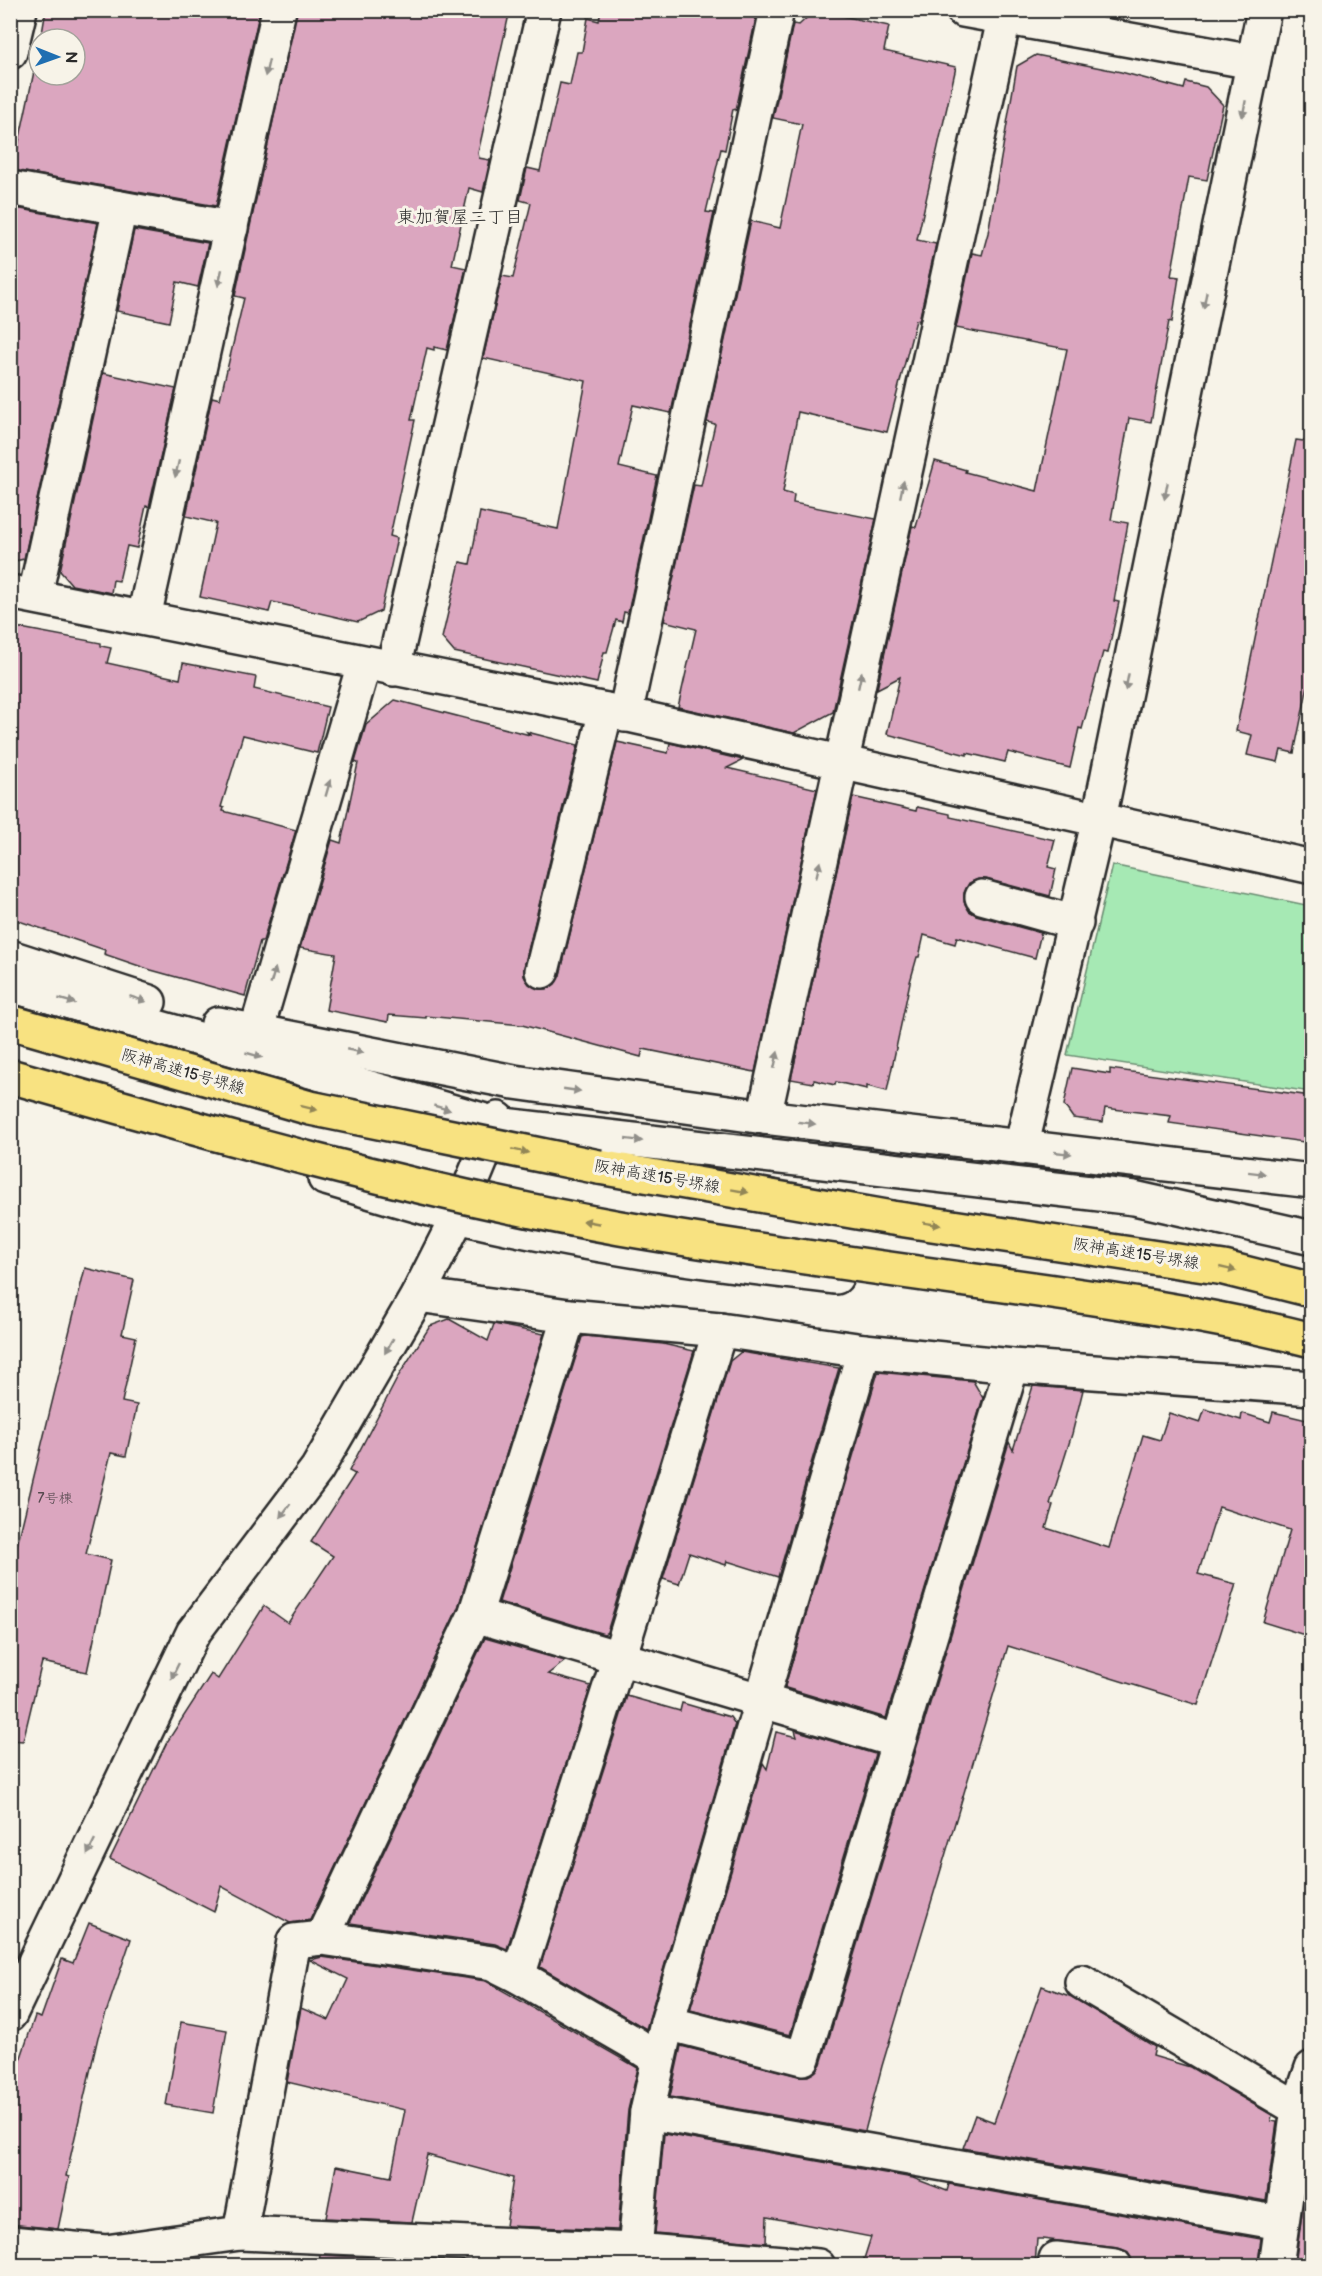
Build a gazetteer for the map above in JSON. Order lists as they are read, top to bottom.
{
  "streets": {
    "highway": ["阪神高速15号堺線"]
  },
  "districts": ["東加賀屋二丁目"],
  "house_numbers": ["7号棟"],
  "north": "right"
}
